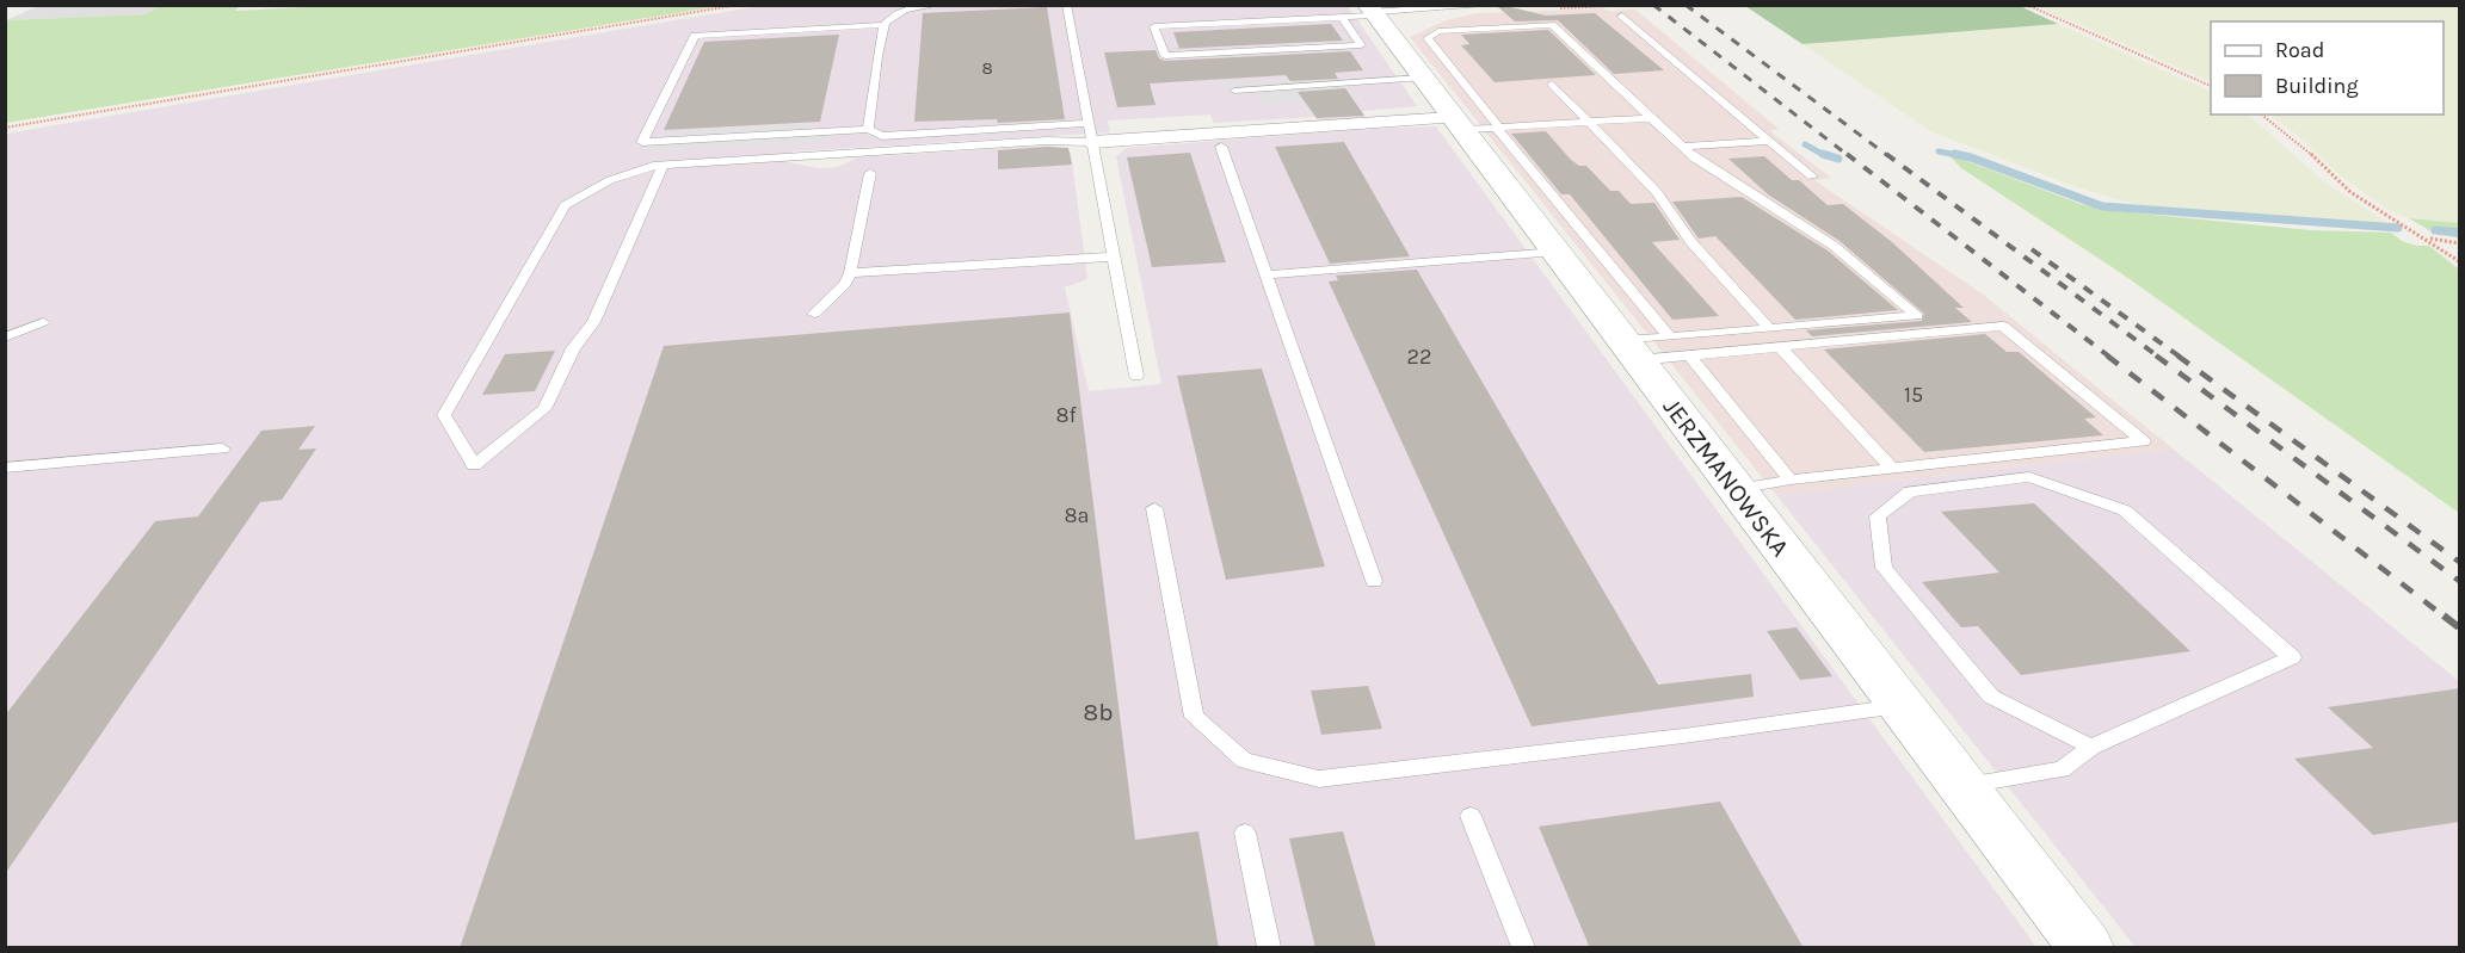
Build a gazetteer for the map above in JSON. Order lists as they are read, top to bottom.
{
  "streets": {
    "street": ["JERZMANOWSKA"]
  },
  "house_numbers": [
    "8",
    "22",
    "15",
    "8f",
    "8a",
    "8b"
  ],
  "legend": ["Road", "Building"]
}
